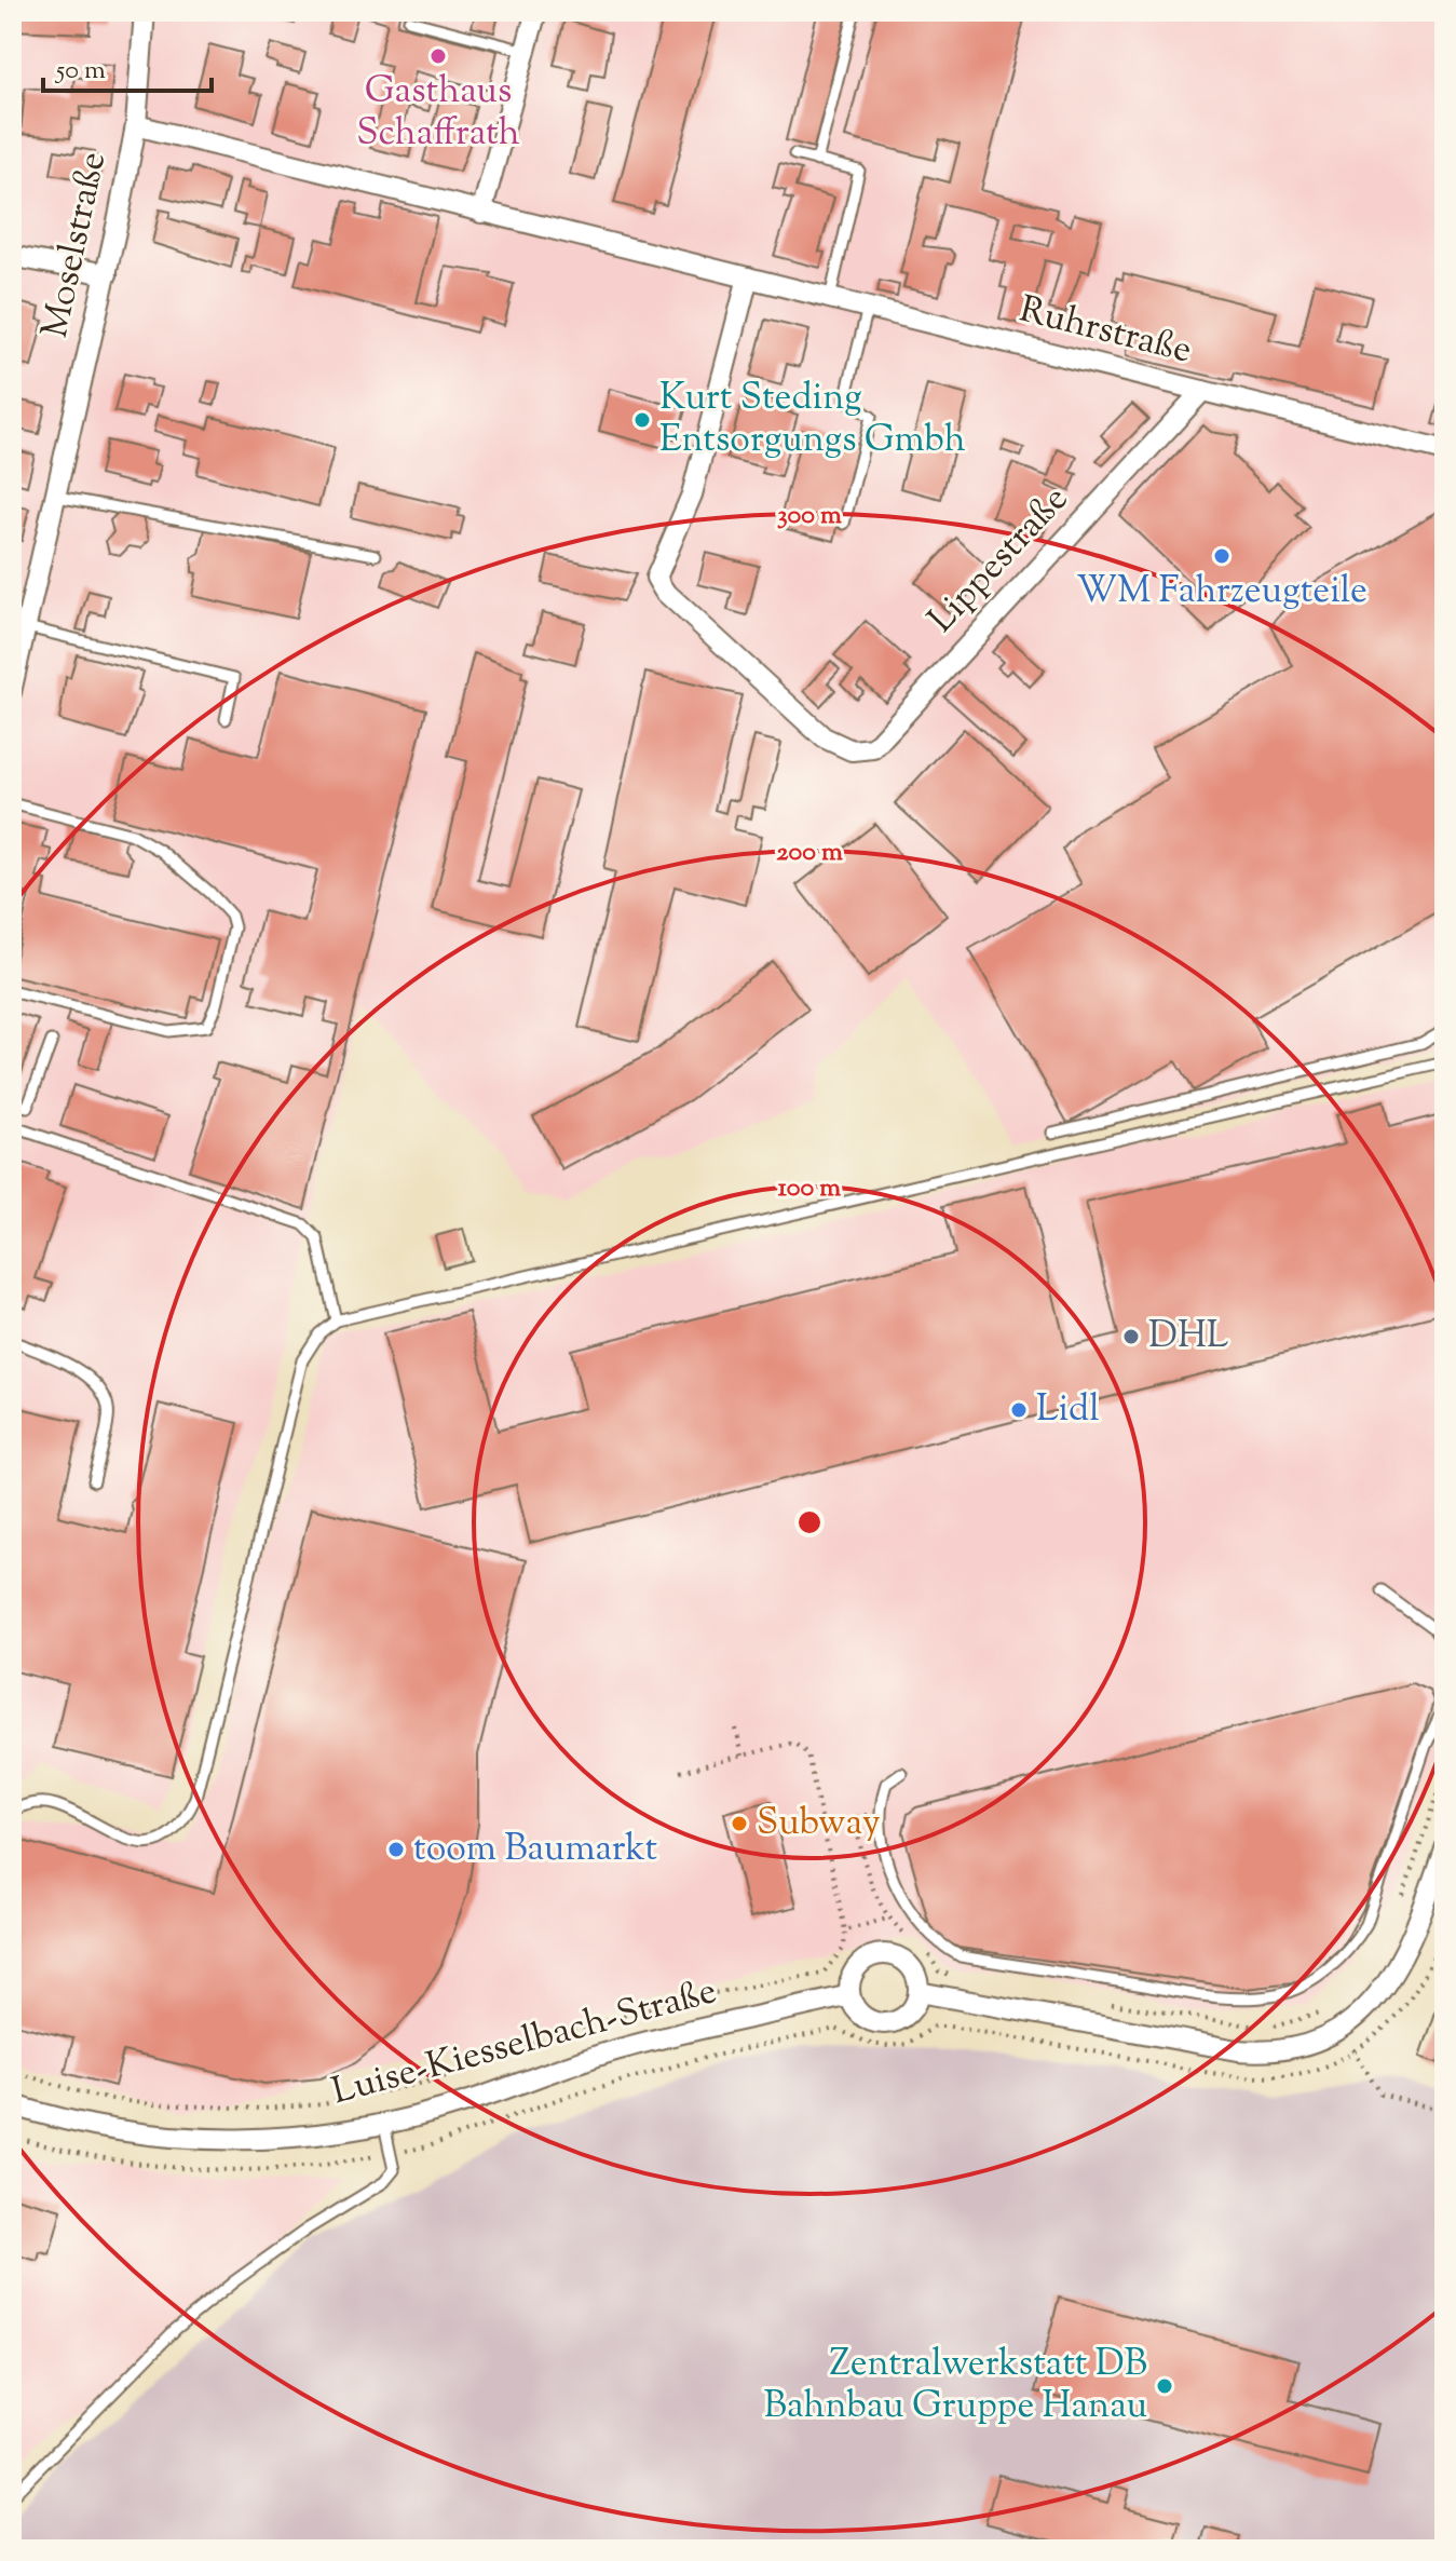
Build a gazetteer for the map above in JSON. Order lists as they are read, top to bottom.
{
  "streets": {
    "street": [
      "Moselstraße",
      "Ruhrstraße",
      "Lippestraße",
      "Luise-Kiesselbach-Straße"
    ]
  },
  "crossings": [
    ["Moselstraße", "Ruhrstraße"],
    ["Ruhrstraße", "Lippestraße"]
  ],
  "places": [
    "Gasthaus Schaffrath",
    "Kurt Steding Entsorgungs Gmbh",
    "WM Fahrzeugteile",
    "DHL",
    "Lidl",
    "Subway",
    "toom Baumarkt",
    "Zentralwerkstatt DB Bahnbau Gruppe Hanau"
  ],
  "scale_bar": "50 m",
  "rings": ["300 m", "200 m", "100 m"]
}
